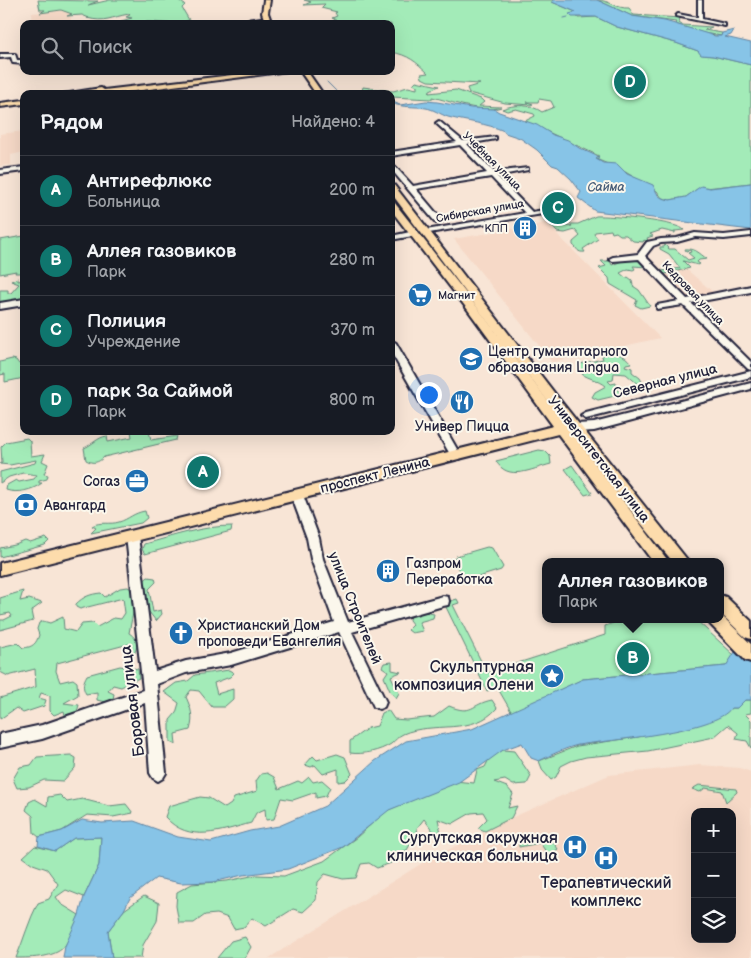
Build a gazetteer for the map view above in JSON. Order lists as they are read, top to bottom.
{
  "streets": {
    "main road": ["Университетская улица", "проспект Ленина"],
    "street": [
      "Учебная улица",
      "Сибирская улица",
      "Кедровая улица",
      "Северная улица",
      "улица Строителей",
      "Боровая улица"
    ]
  },
  "crossings": [
    ["Учебная улица", "Сибирская улица"],
    ["Сибирская улица", "Университетская улица"],
    ["Университетская улица", "проспект Ленина"],
    ["проспект Ленина", "улица Строителей"],
    ["проспект Ленина", "Боровая улица"]
  ],
  "water": ["Сайма"],
  "places": {
    "building": ["КПП", "Газпром Переработка"],
    "supermarket": ["Магнит"],
    "school or university": ["Центр гуманитарного образования Lingua"],
    "restaurant": ["Универ Пицца"],
    "office": ["Согаз"],
    "bank": ["Авангард"],
    "church": ["Христианский Дом проповеди Евангелия"],
    "place": ["Скульптурная композиция Олени"],
    "hospital": ["Сургутская окружная клиническая больница", "Терапевтический комплекс"]
  },
  "page": {
    "search": "Поиск",
    "pins": [
      "D",
      "C",
      "A",
      "B"
    ],
    "heading": ["Рядом", "Найдено: 4"],
    "list": [
      {
        "mark": "A",
        "name": "Антирефлюкс",
        "note": "Больница",
        "value": "200 m"
      },
      {
        "mark": "B",
        "name": "Аллея газовиков",
        "note": "Парк",
        "value": "280 m"
      },
      {
        "mark": "C",
        "name": "Полиция",
        "note": "Учреждение",
        "value": "370 m"
      },
      {
        "mark": "D",
        "name": "парк За Саймой",
        "note": "Парк",
        "value": "800 m"
      }
    ],
    "popup": ["Аллея газовиков", "Парк"],
    "map_buttons": ["+", "−"]
  }
}
